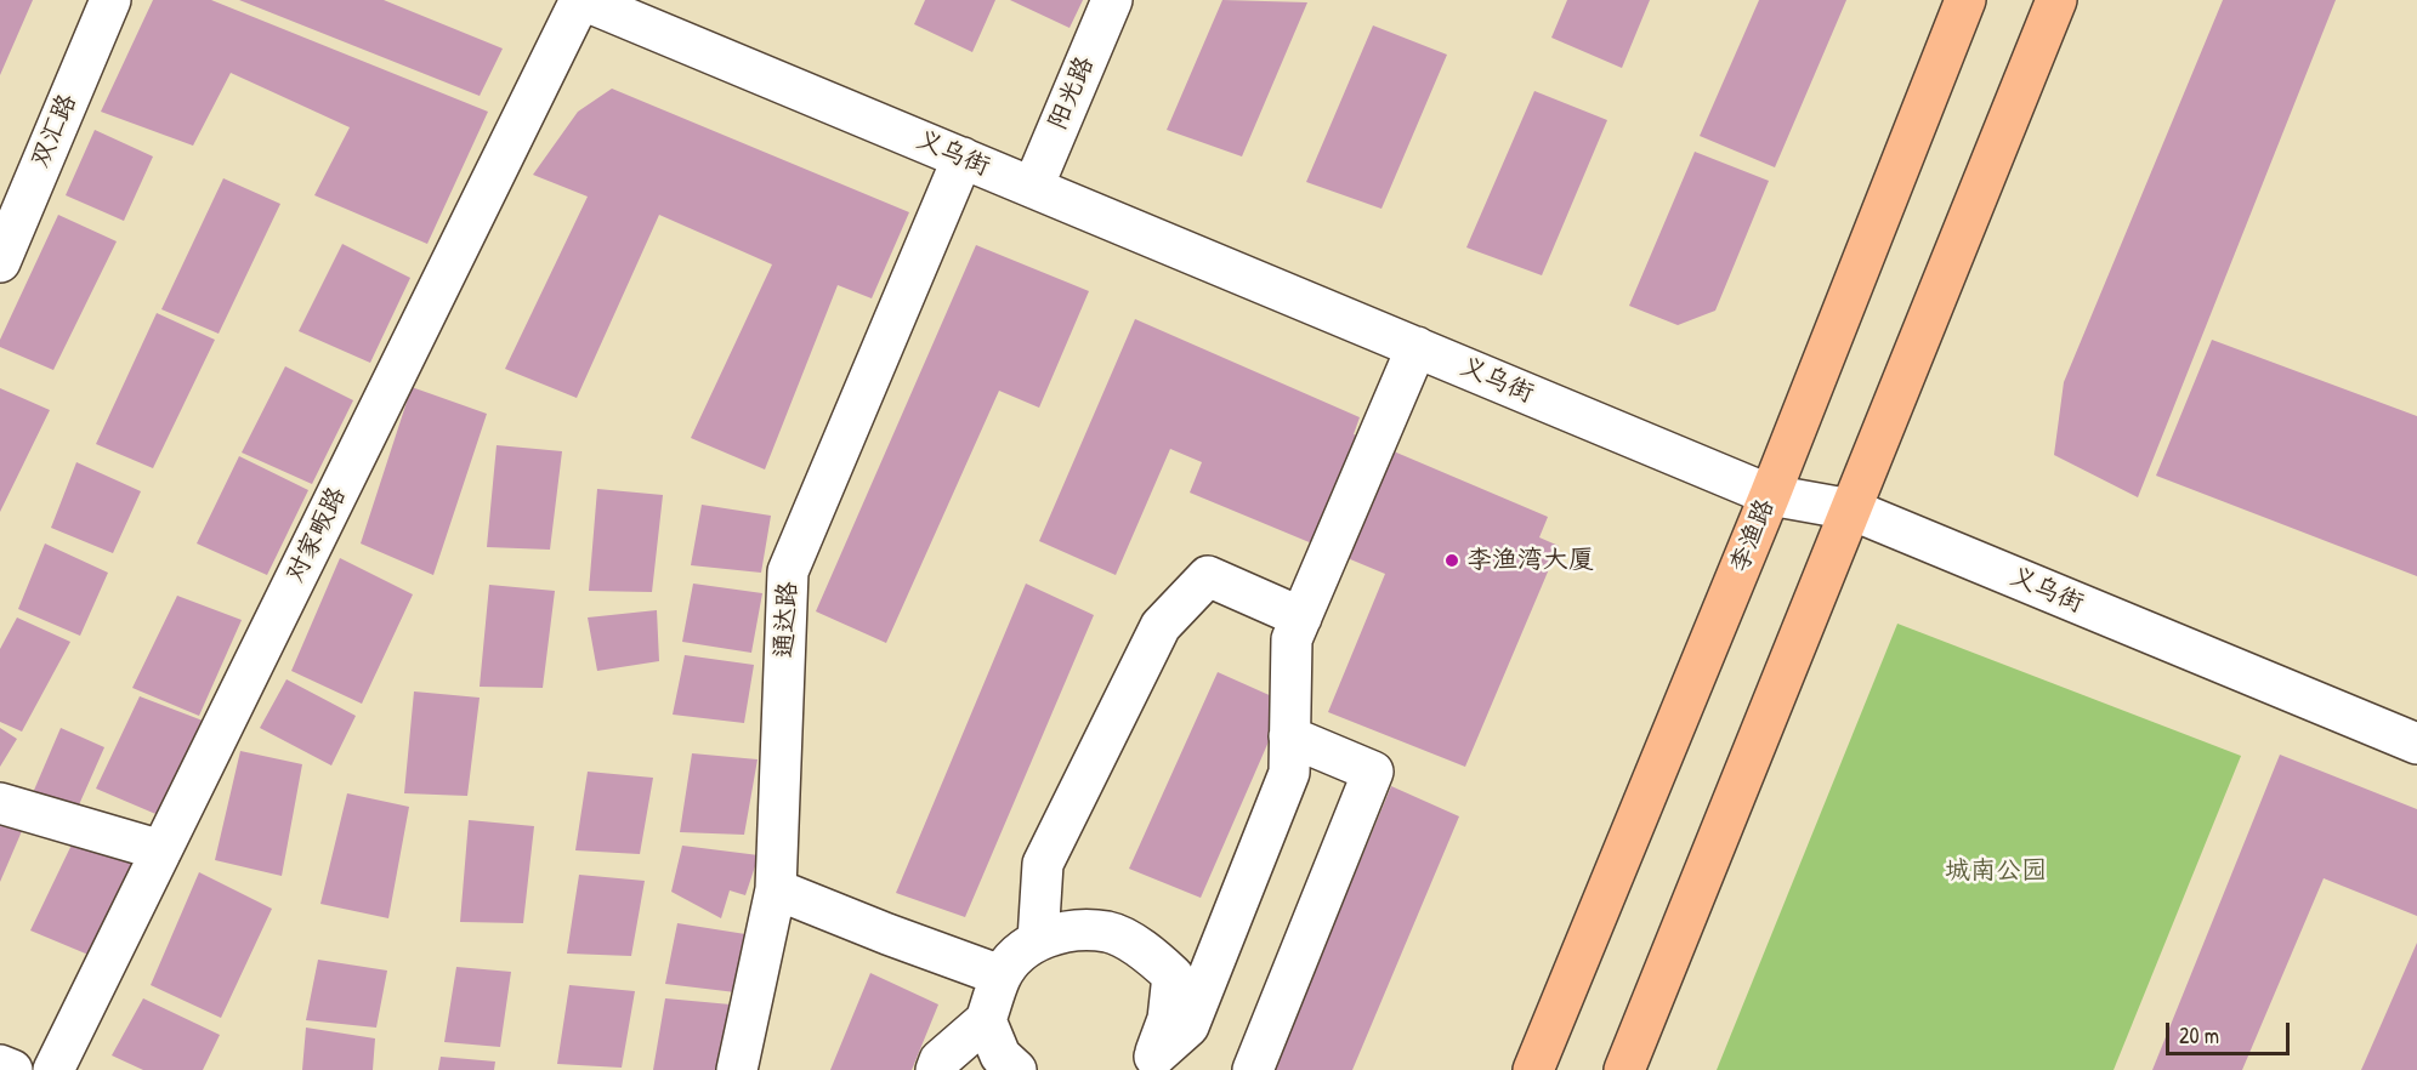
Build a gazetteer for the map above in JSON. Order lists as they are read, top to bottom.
{
  "streets": {
    "main road": ["李渔路"],
    "street": [
      "阳光路",
      "双汇路",
      "义乌街",
      "对家畈路",
      "通达路"
    ]
  },
  "crossings": [
    ["阳光路", "义乌街"],
    ["义乌街", "对家畈路"],
    ["义乌街", "李渔路"],
    ["义乌街", "通达路"]
  ],
  "parks": ["城南公园"],
  "places": ["李渔湾大厦"],
  "scale_bar": "20 m"
}
